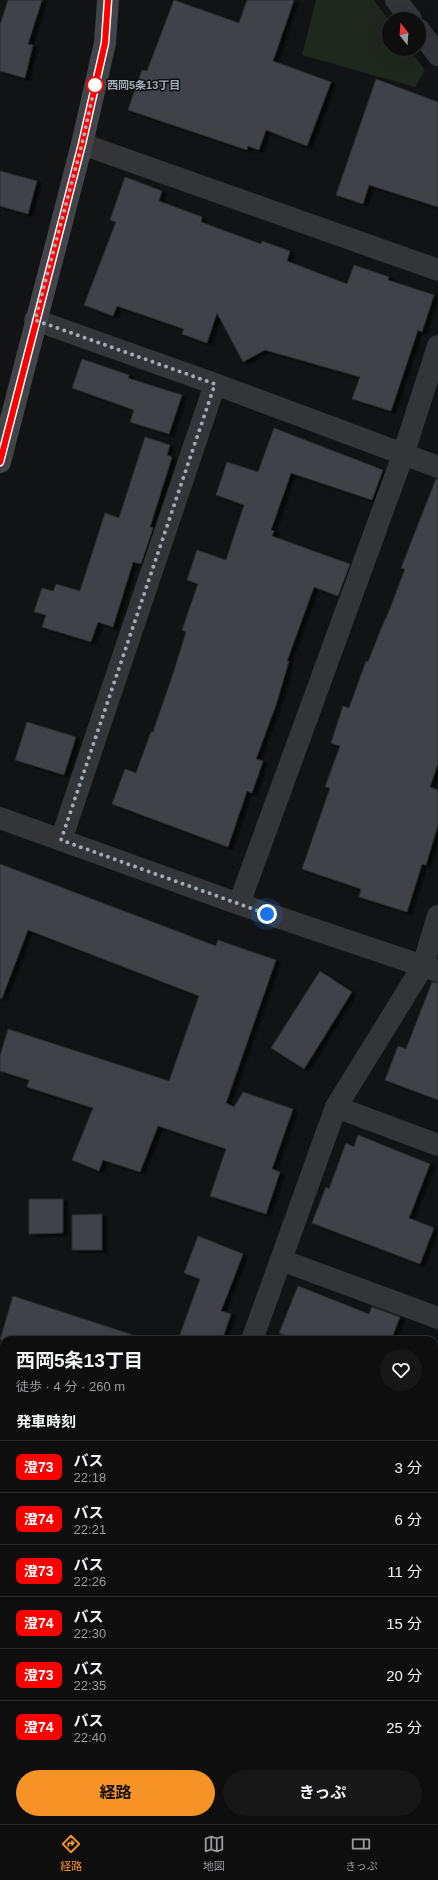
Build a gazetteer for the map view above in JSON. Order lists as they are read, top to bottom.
{
  "places": ["西岡5条13丁目"],
  "lines": ["bus line 澄73"],
  "north": "top",
  "page": {
    "heading": [
      ["西岡5条13丁目", "徒歩 · 4 分 · 260 m"],
      "発車時刻"
    ],
    "list": [
      {
        "mark": "澄73",
        "name": "バス",
        "note": "22:18",
        "value": "3 分"
      },
      {
        "mark": "澄74",
        "name": "バス",
        "note": "22:21",
        "value": "6 分"
      },
      {
        "mark": "澄73",
        "name": "バス",
        "note": "22:26",
        "value": "11 分"
      },
      {
        "mark": "澄74",
        "name": "バス",
        "note": "22:30",
        "value": "15 分"
      },
      {
        "mark": "澄73",
        "name": "バス",
        "note": "22:35",
        "value": "20 分"
      },
      {
        "mark": "澄74",
        "name": "バス",
        "note": "22:40",
        "value": "25 分"
      }
    ],
    "buttons": ["経路", "きっぷ"],
    "tabs": ["経路", "地図", "きっぷ"]
  }
}
